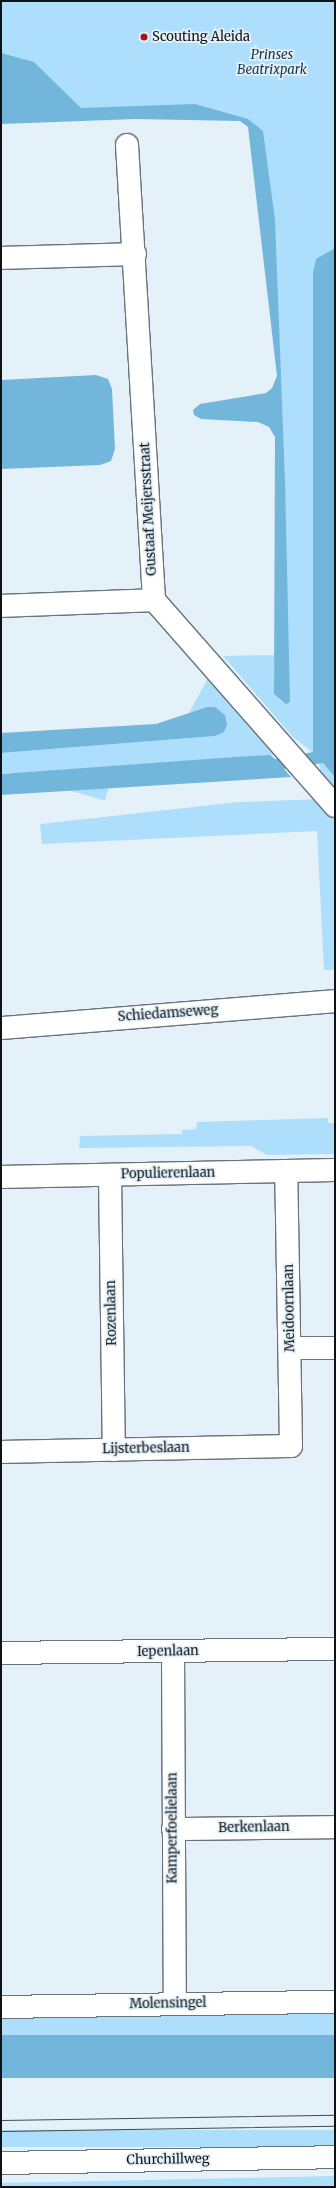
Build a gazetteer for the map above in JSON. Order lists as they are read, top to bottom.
{
  "streets": {
    "street": [
      "Gustaaf Meijersstraat",
      "Schiedamseweg",
      "Populierenlaan",
      "Meidoornlaan",
      "Rozenlaan",
      "Lijsterbeslaan",
      "Iepenlaan",
      "Kamperfoelielaan",
      "Berkenlaan",
      "Molensingel",
      "Churchillweg"
    ]
  },
  "crossings": [
    ["Populierenlaan", "Meidoornlaan"],
    ["Populierenlaan", "Rozenlaan"],
    ["Meidoornlaan", "Lijsterbeslaan"],
    ["Rozenlaan", "Lijsterbeslaan"],
    ["Iepenlaan", "Kamperfoelielaan"],
    ["Kamperfoelielaan", "Berkenlaan"],
    ["Kamperfoelielaan", "Molensingel"]
  ],
  "parks": ["Prinses Beatrixpark"],
  "places": ["Scouting Aleida"]
}
